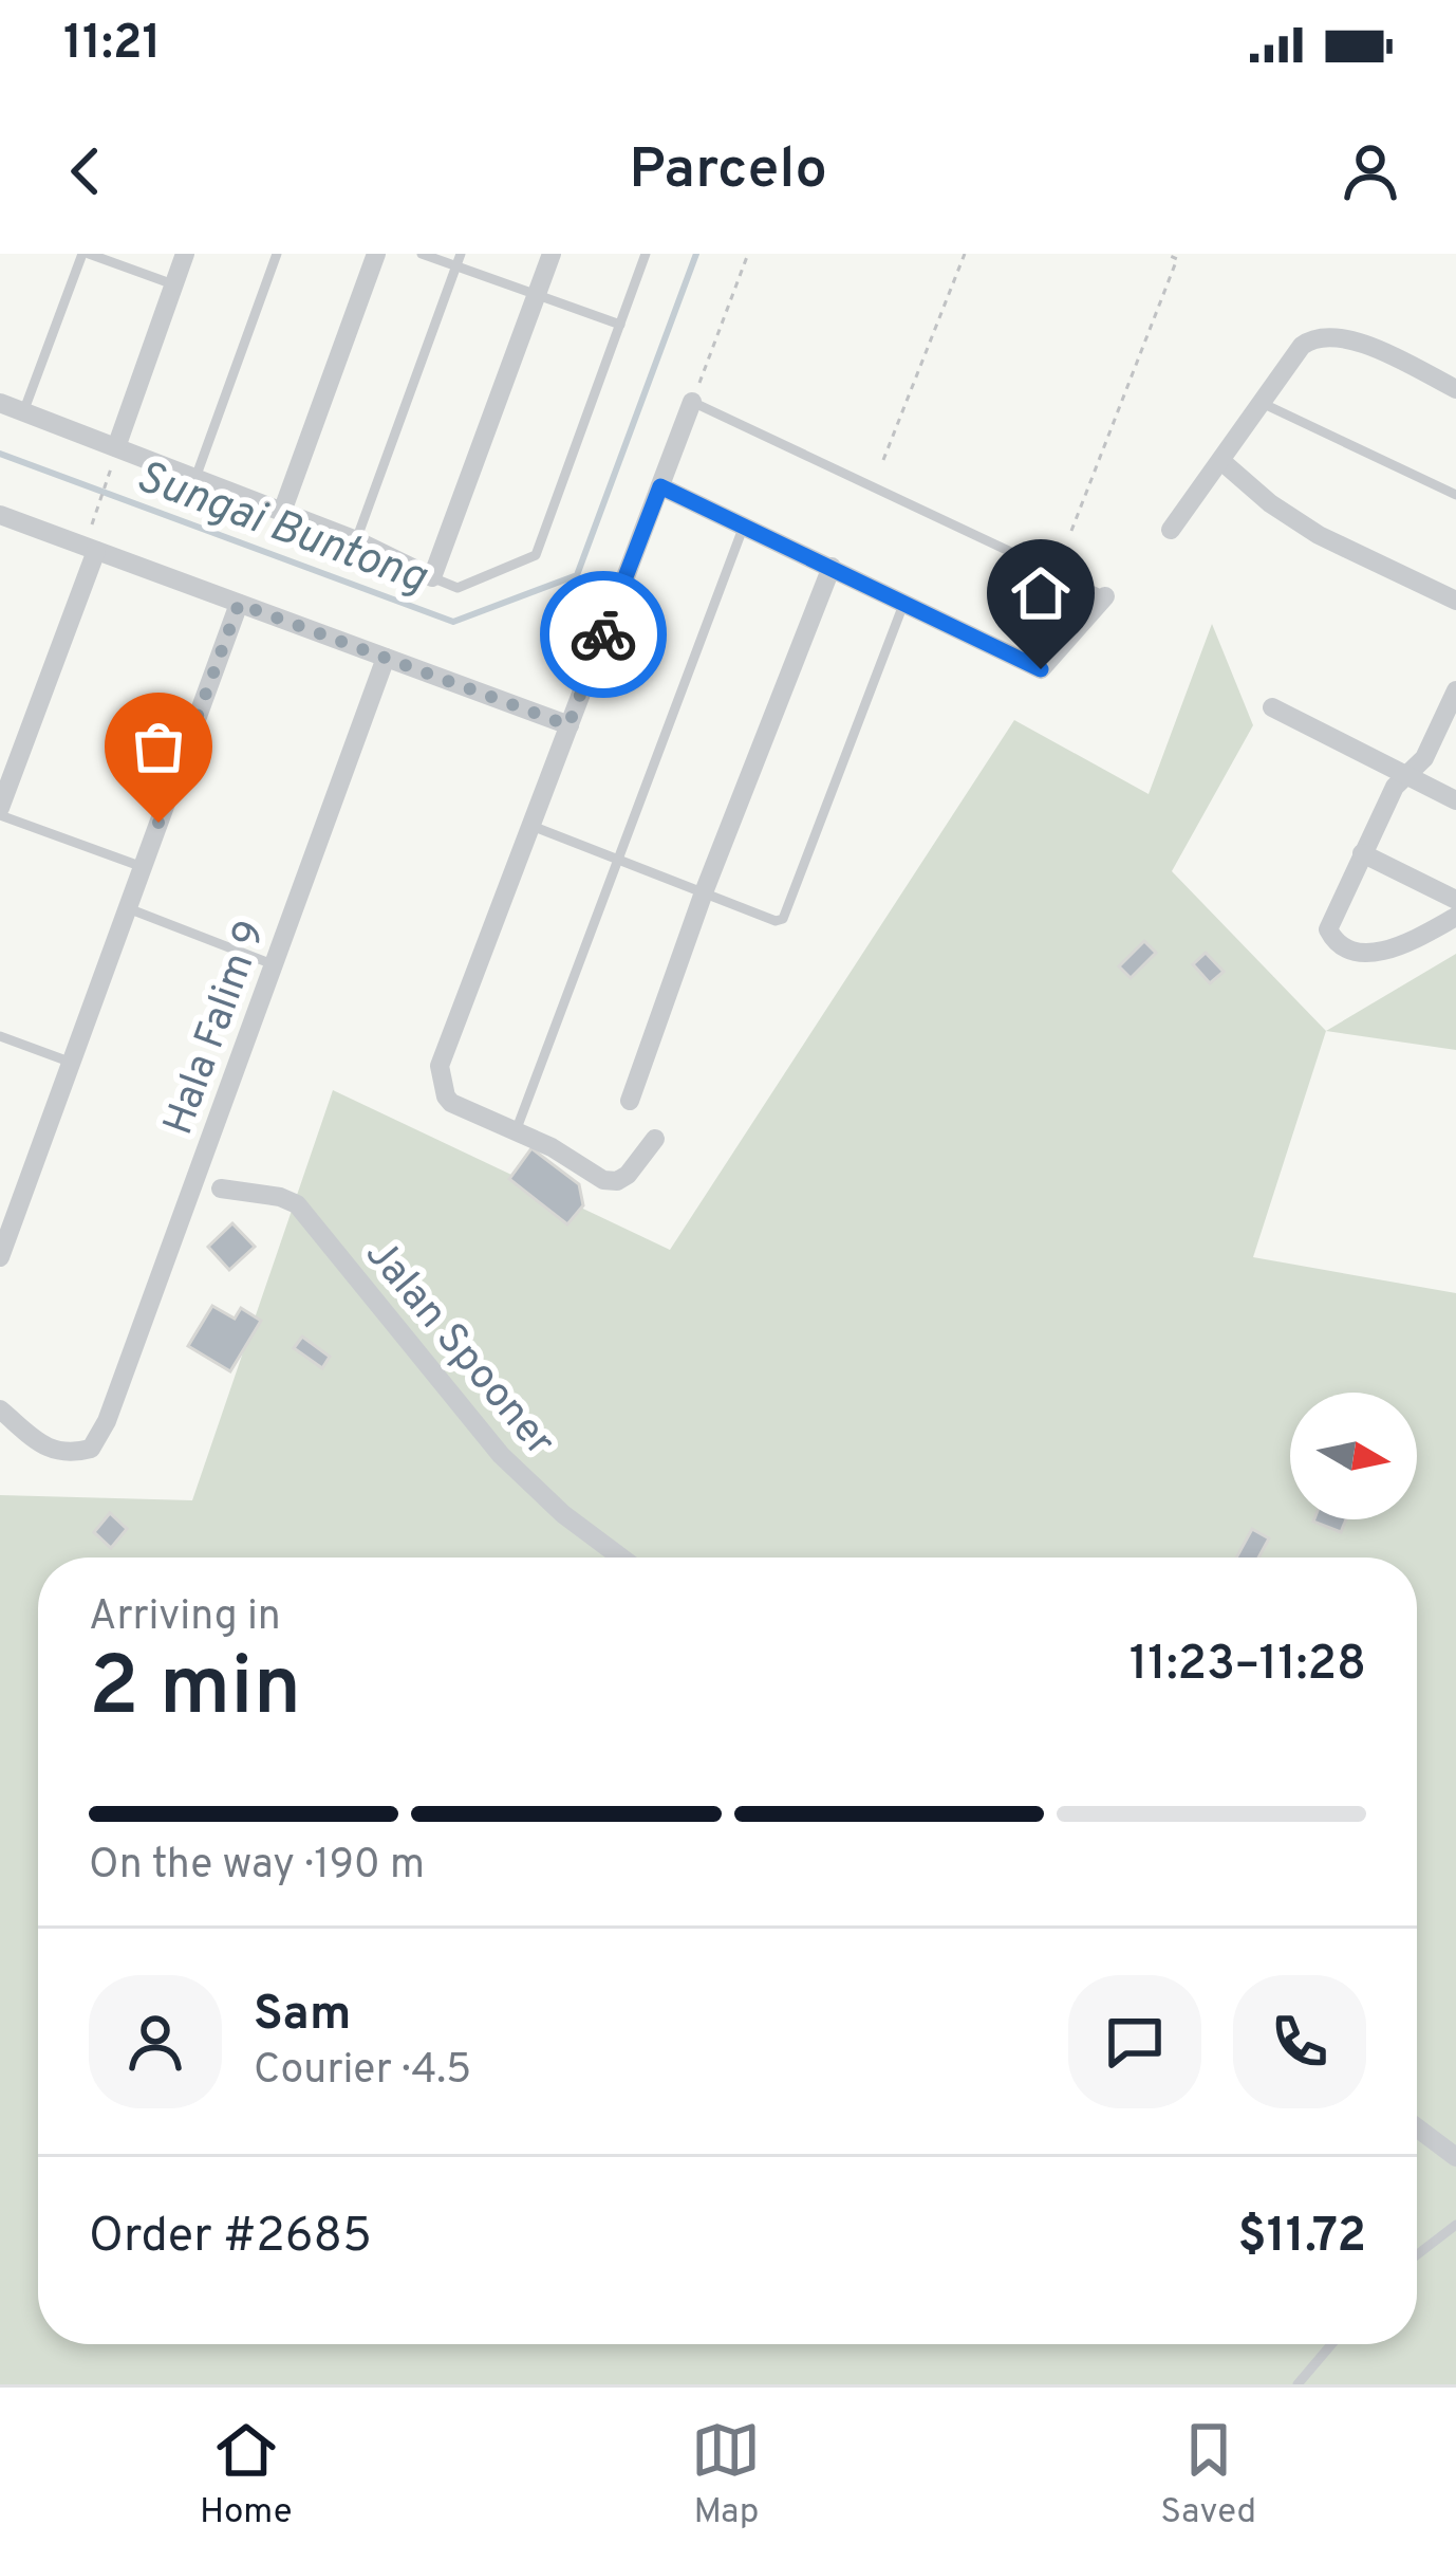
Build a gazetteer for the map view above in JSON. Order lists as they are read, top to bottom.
{
  "streets": {
    "street": ["Hala Falim 9", "Jalan Spooner"]
  },
  "water": ["Sungai Buntong"],
  "north": "right",
  "page": {
    "status": "11:21",
    "header": "Parcelo",
    "heading": ["2 min", "Arriving in", "11:23–11:28"],
    "panel": [
      "Sam",
      "Courier · 4.5",
      "Order #2685",
      "$11.72"
    ],
    "bar": "On the way · 190 m",
    "tabs": ["Home", "Map", "Saved"]
  }
}
